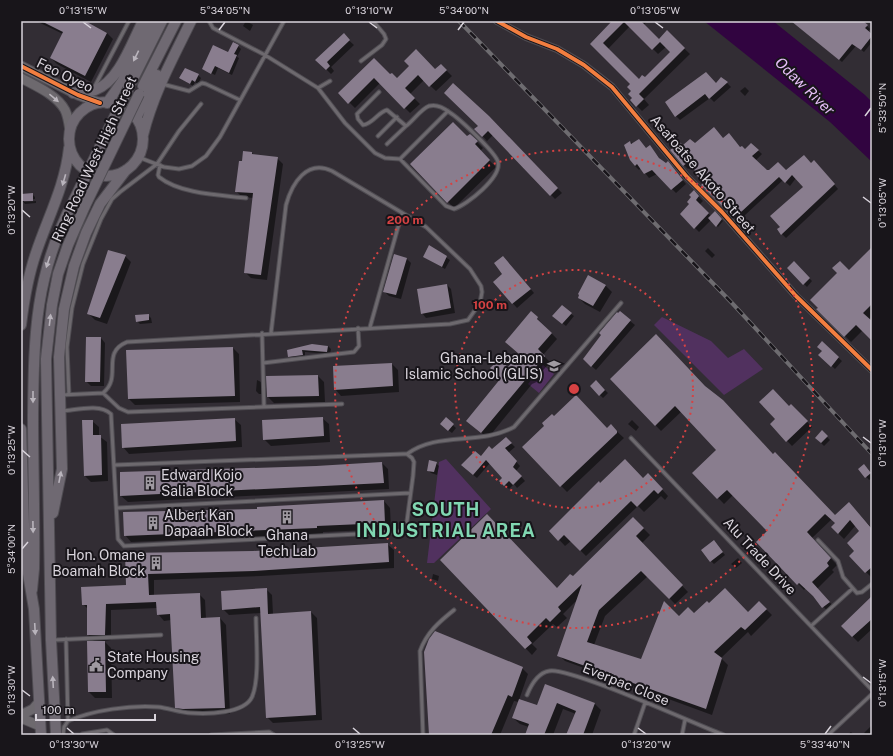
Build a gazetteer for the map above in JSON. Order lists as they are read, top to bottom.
{
  "streets": {
    "main road": ["Ring Road West High Street"],
    "street": ["Feo Oyeo", "Asafoatse Akoto Street"],
    "lane": ["Alu Trade Drive", "Everpac Close"]
  },
  "crossings": [
    ["Feo Oyeo", "Ring Road West High Street"]
  ],
  "districts": ["SOUTH INDUSTRIAL AREA"],
  "water": ["Odaw River"],
  "places": {
    "school or university": ["Ghana-Lebanon Islamic School (GLIS)"],
    "building": [
      "Edward Kojo Salia Block",
      "Ghana Tech Lab",
      "Albert Kan Dapaah Block",
      "Hon. Omane Boamah Block"
    ],
    "public building": ["State Housing Company"]
  },
  "scale_bar": "100 m",
  "coordinates": [
    "0°13'15\"W",
    "5°34'05\"N",
    "0°13'10\"W",
    "5°34'00\"N",
    "0°13'05\"W",
    "5°33'50\"N",
    "0°13'20\"W",
    "0°13'25\"W",
    "0°13'30\"W",
    "5°33'40\"N"
  ],
  "rings": ["200 m", "100 m"]
}
